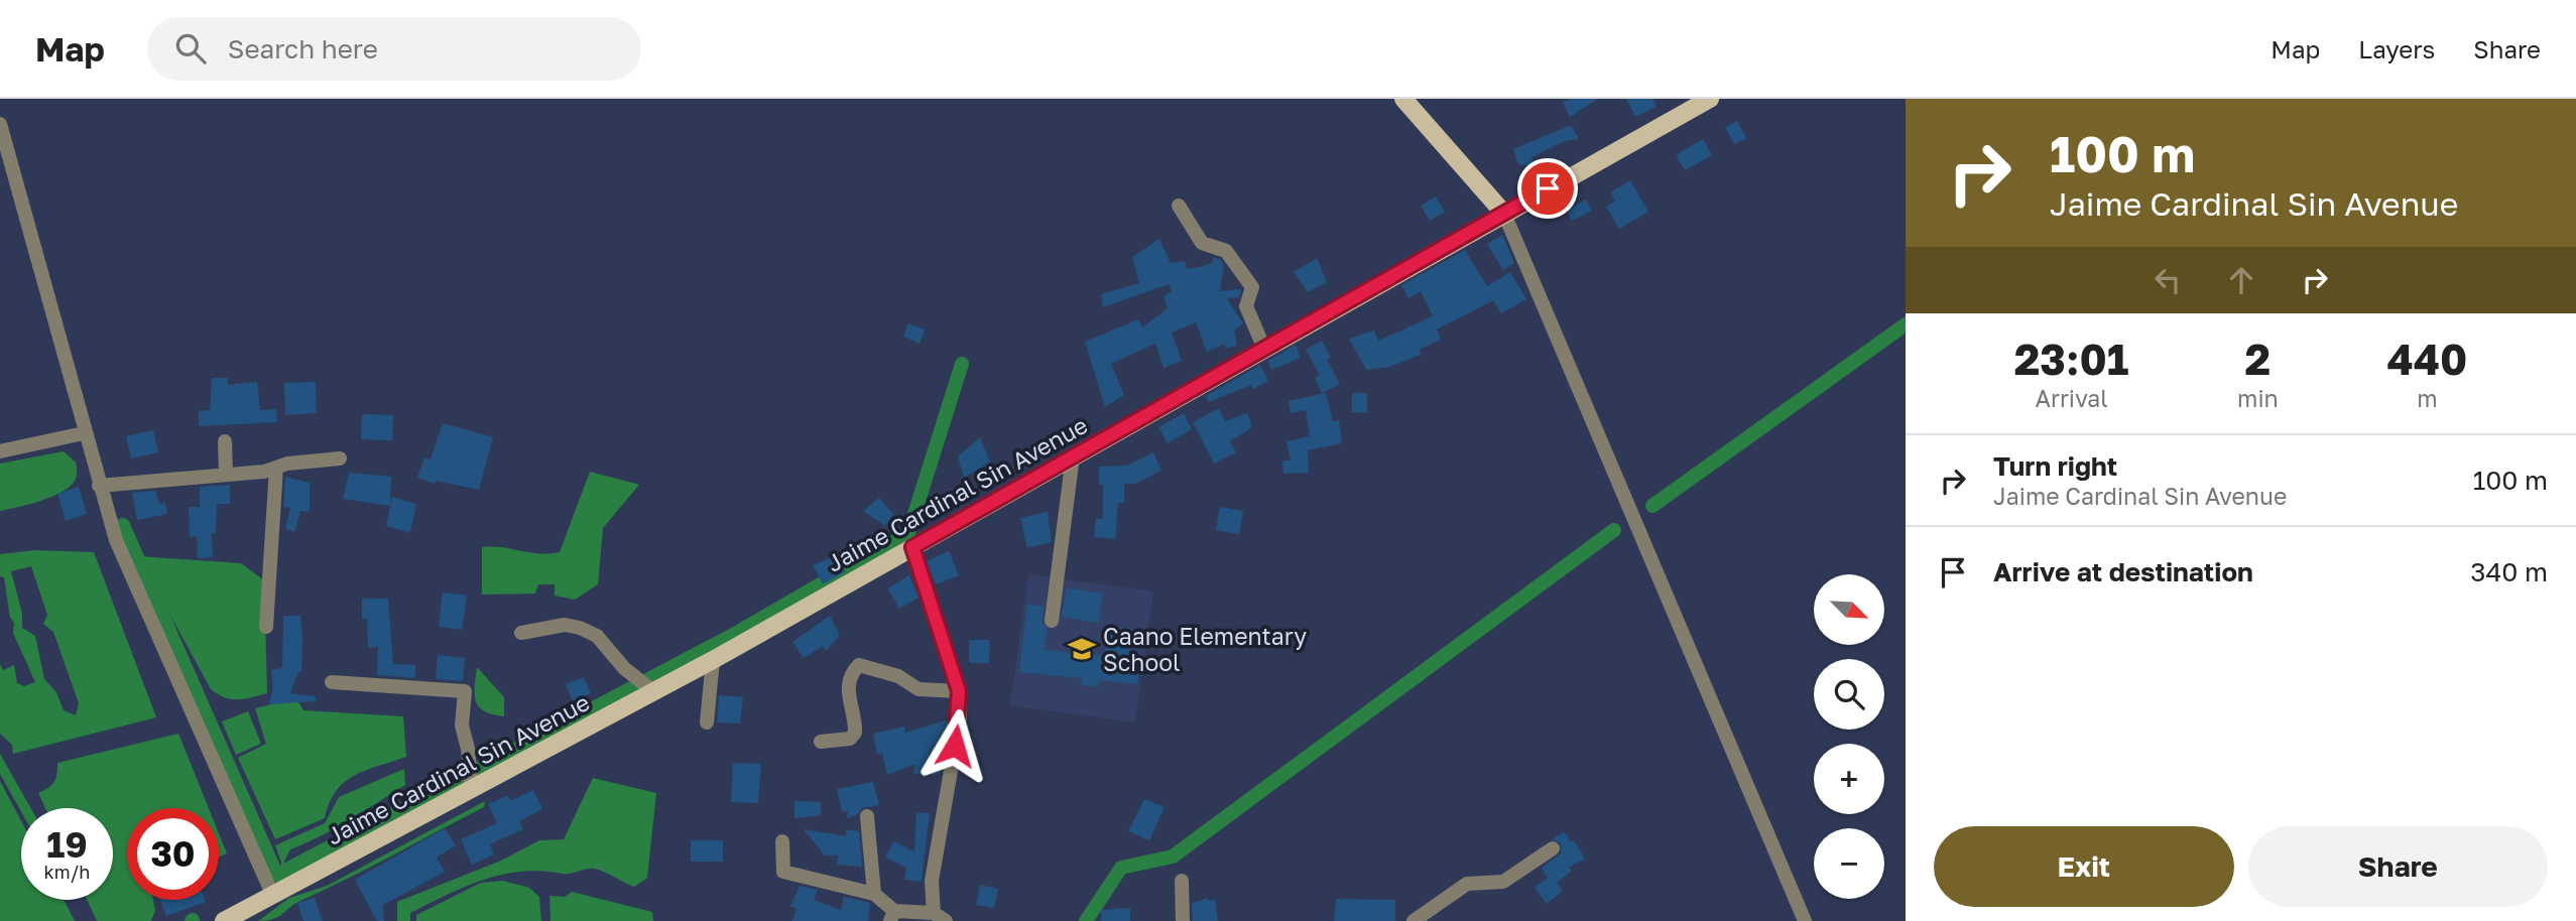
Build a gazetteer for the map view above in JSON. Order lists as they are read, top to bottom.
{
  "streets": {
    "main road": ["Jaime Cardinal Sin Avenue"]
  },
  "places": {
    "school or university": ["Caano Elementary School"]
  },
  "north": "bottom right",
  "page": {
    "header": "Map",
    "search": "Search here",
    "nav": ["Map", "Layers", "Share"],
    "turn": ["100 m", "Jaime Cardinal Sin Avenue"],
    "eta": [
      "23:01",
      "Arrival",
      "2",
      "min",
      "440",
      "m"
    ],
    "list": [
      {
        "name": "Turn right",
        "note": "Jaime Cardinal Sin Avenue",
        "value": "100 m"
      },
      {
        "name": "Arrive at destination",
        "value": "340 m"
      }
    ],
    "map_buttons": ["+", "−"],
    "speed": "19 km/h",
    "limit": "30",
    "buttons": ["Exit", "Share"]
  }
}
